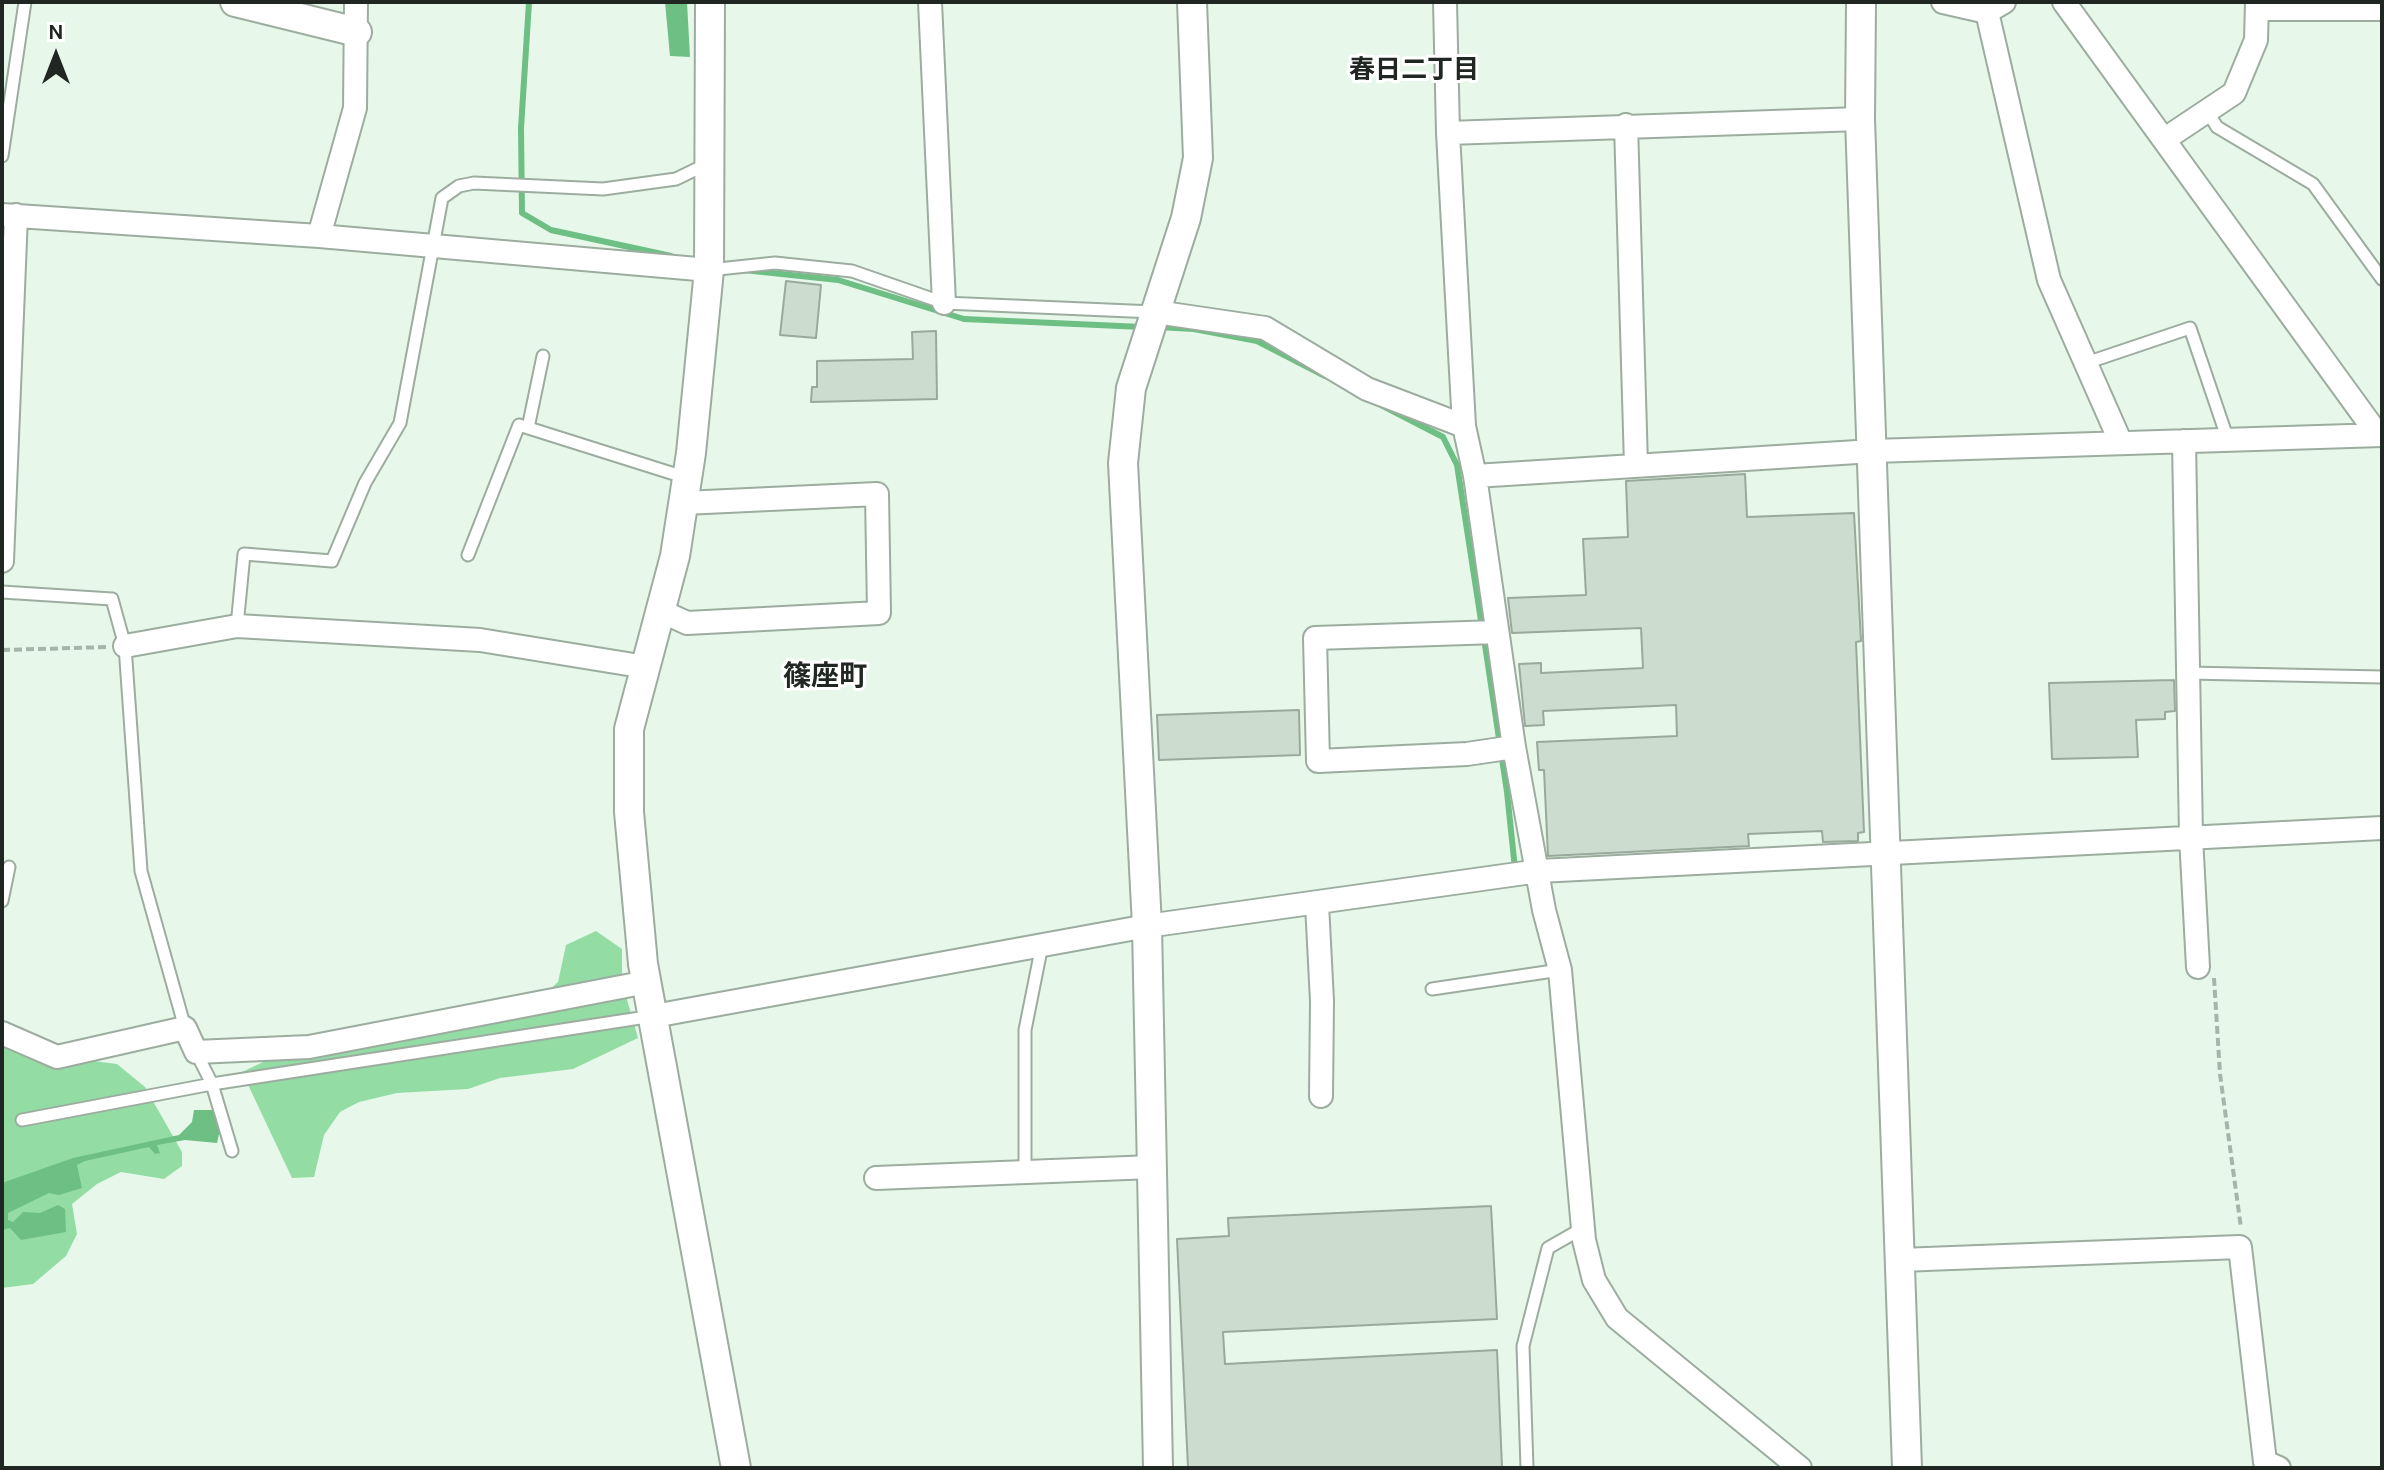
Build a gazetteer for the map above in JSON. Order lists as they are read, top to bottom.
{
  "districts": ["春日二丁目", "篠座町"],
  "north": "top"
}
